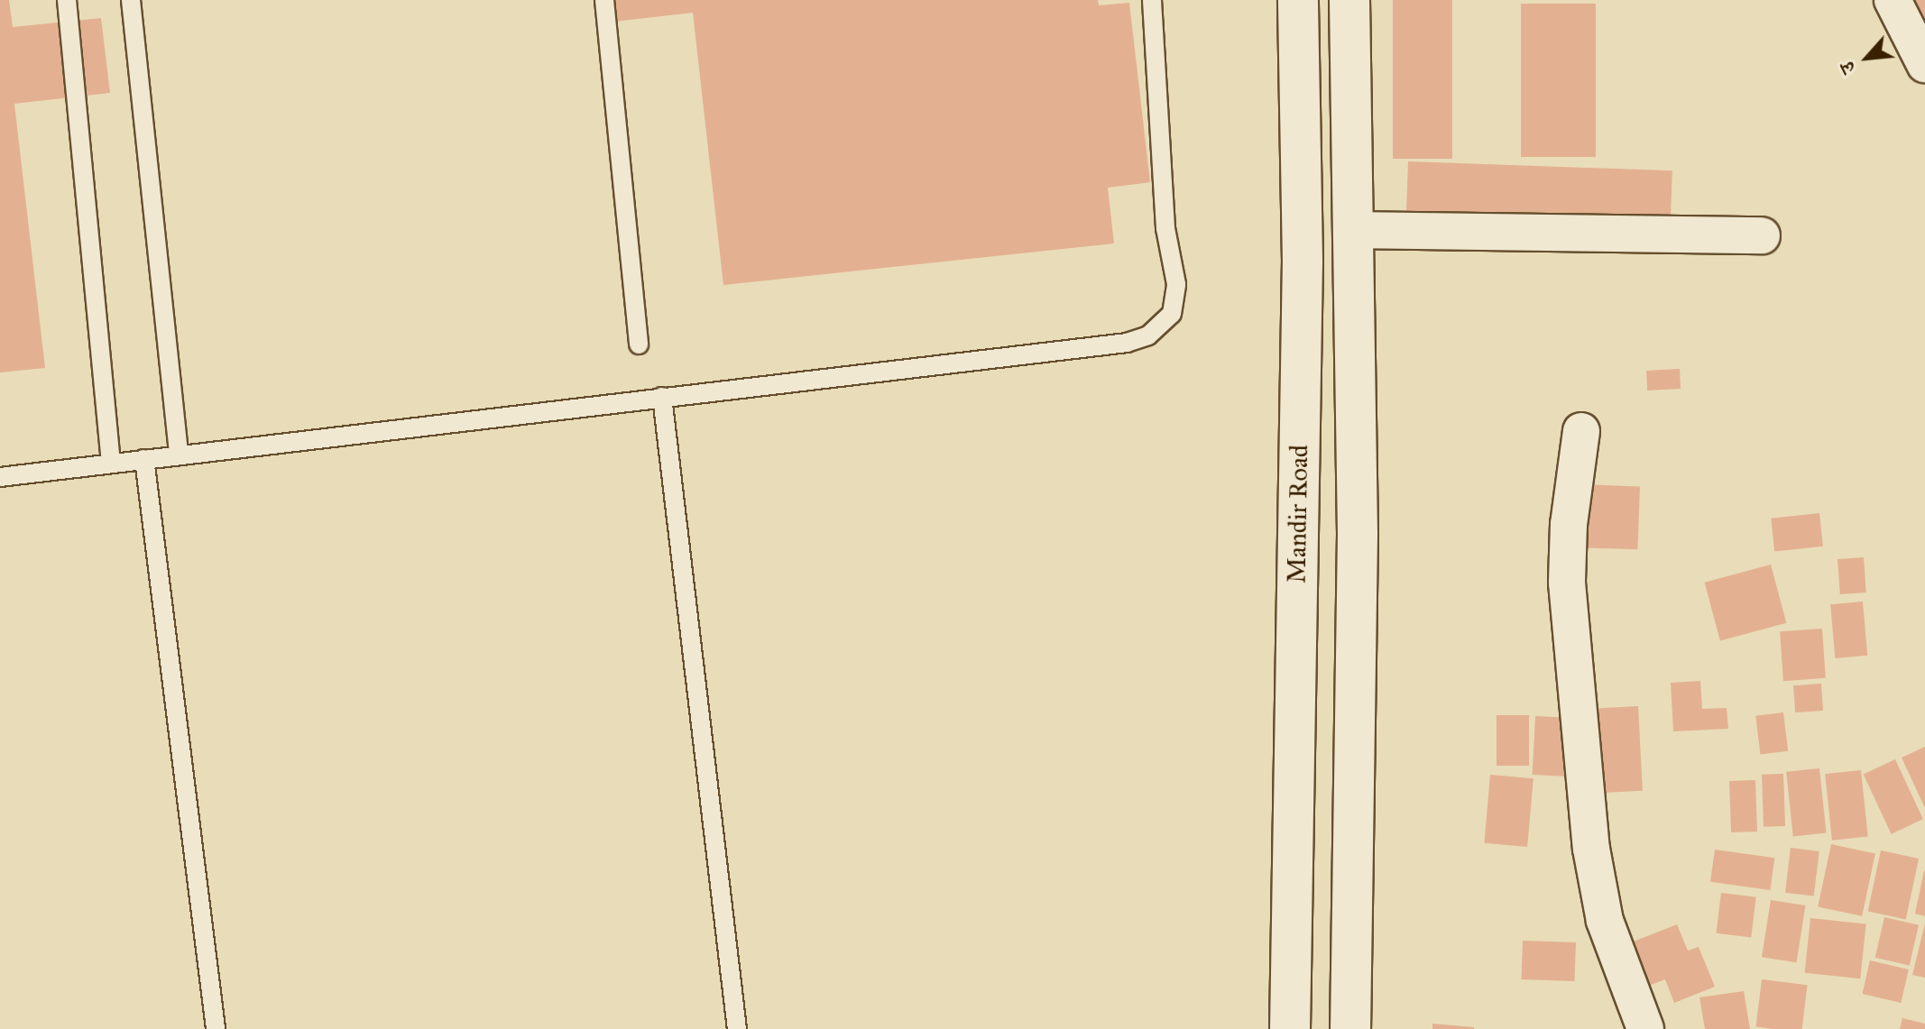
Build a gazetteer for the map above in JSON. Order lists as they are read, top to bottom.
{
  "streets": {
    "street": ["Mandir Road"]
  },
  "north": "bottom left"
}
